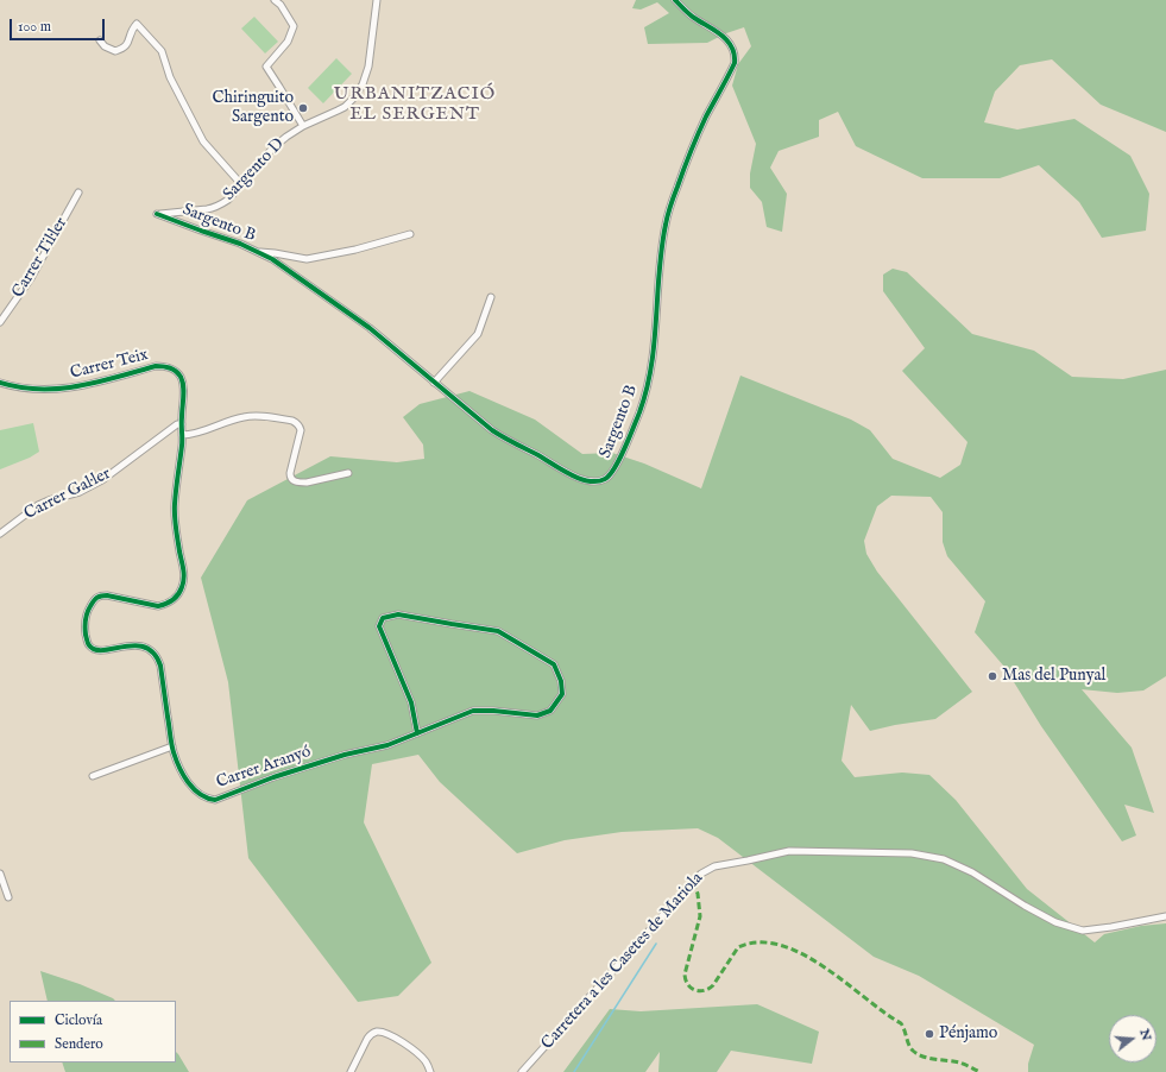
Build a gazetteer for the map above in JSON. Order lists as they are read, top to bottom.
{
  "streets": {
    "street": [
      "Sargento D",
      "Sargento B",
      "Carrer Til·ler",
      "Carrer Teix",
      "Carrer Gal·ler",
      "Carrer Aranyó",
      "Carretera a les Casetes de Mariola"
    ]
  },
  "crossings": [
    ["Sargento D", "Sargento B"],
    ["Carrer Teix", "Carrer Gal·ler"],
    ["Carrer Teix", "Carrer Aranyó"],
    ["Carrer Gal·ler", "Carrer Aranyó"]
  ],
  "districts": ["URBANITZACIÓ EL SERGENT"],
  "places": ["Chiringuito Sargento", "Mas del Punyal", "Pénjamo"],
  "legend": ["Ciclovía", "Sendero"],
  "scale_bar": "100 m",
  "north": "right"
}
